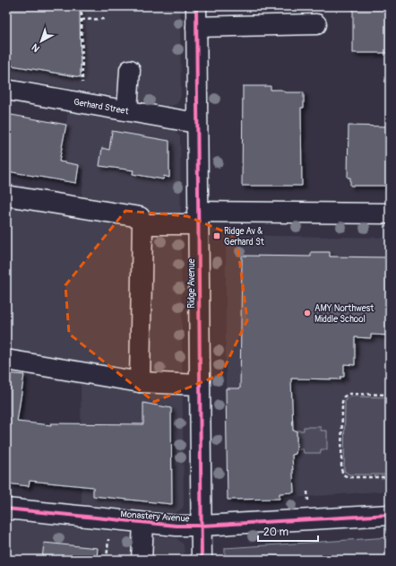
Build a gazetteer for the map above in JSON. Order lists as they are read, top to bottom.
{
  "streets": {
    "street": ["Gerhard Street", "Ridge Avenue", "Monastery Avenue"]
  },
  "crossings": [
    ["Gerhard Street", "Ridge Avenue"],
    ["Ridge Avenue", "Monastery Avenue"]
  ],
  "places": {
    "transit": ["Ridge Av & Gerhard St"],
    "other": ["AMY Northwest Middle School"]
  },
  "scale_bar": "20 m",
  "north": "bottom left"
}
